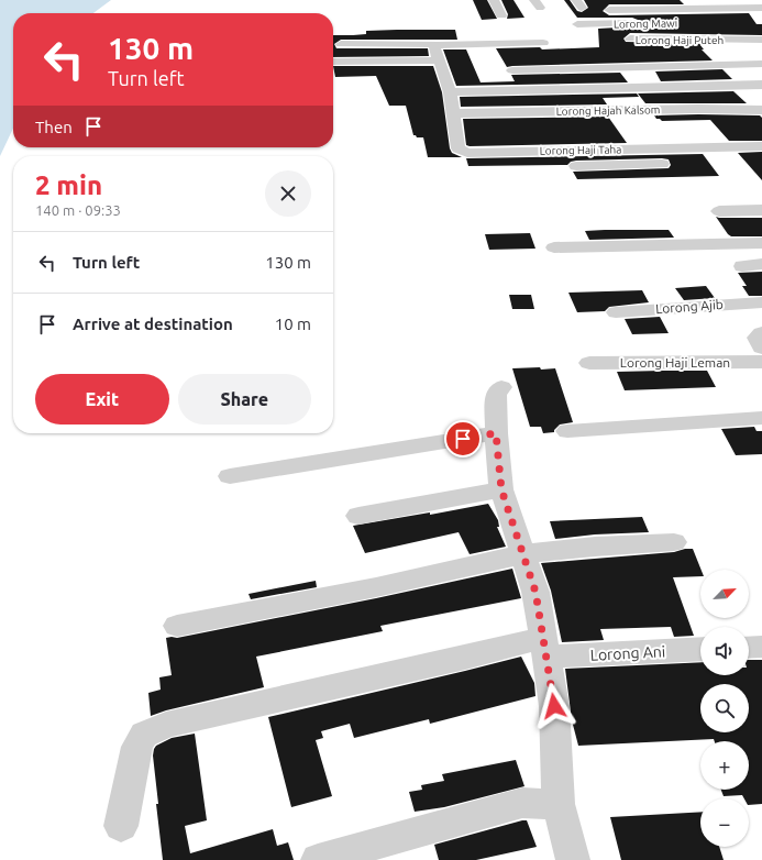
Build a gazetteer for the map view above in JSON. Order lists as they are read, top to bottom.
{
  "streets": {
    "street": [
      "Lorong Mawi",
      "Lorong Haji Puteh",
      "Lorong Hajah Kalsom",
      "Lorong Haji Taha",
      "Lorong Ajib",
      "Lorong Haji Leman",
      "Lorong Ani"
    ]
  },
  "crossings": [
    ["Lorong Hajah Kalsom", "Lorong Haji Taha"]
  ],
  "north": "top right",
  "page": {
    "turn": ["130 m", "Turn left"],
    "then": "Then",
    "heading": ["2 min", "140 m · 09:33"],
    "list": [
      {
        "name": "Turn left",
        "value": "130 m"
      },
      {
        "name": "Arrive at destination",
        "value": "10 m"
      }
    ],
    "buttons": ["Exit", "Share"],
    "map_buttons": ["+", "−"]
  }
}
